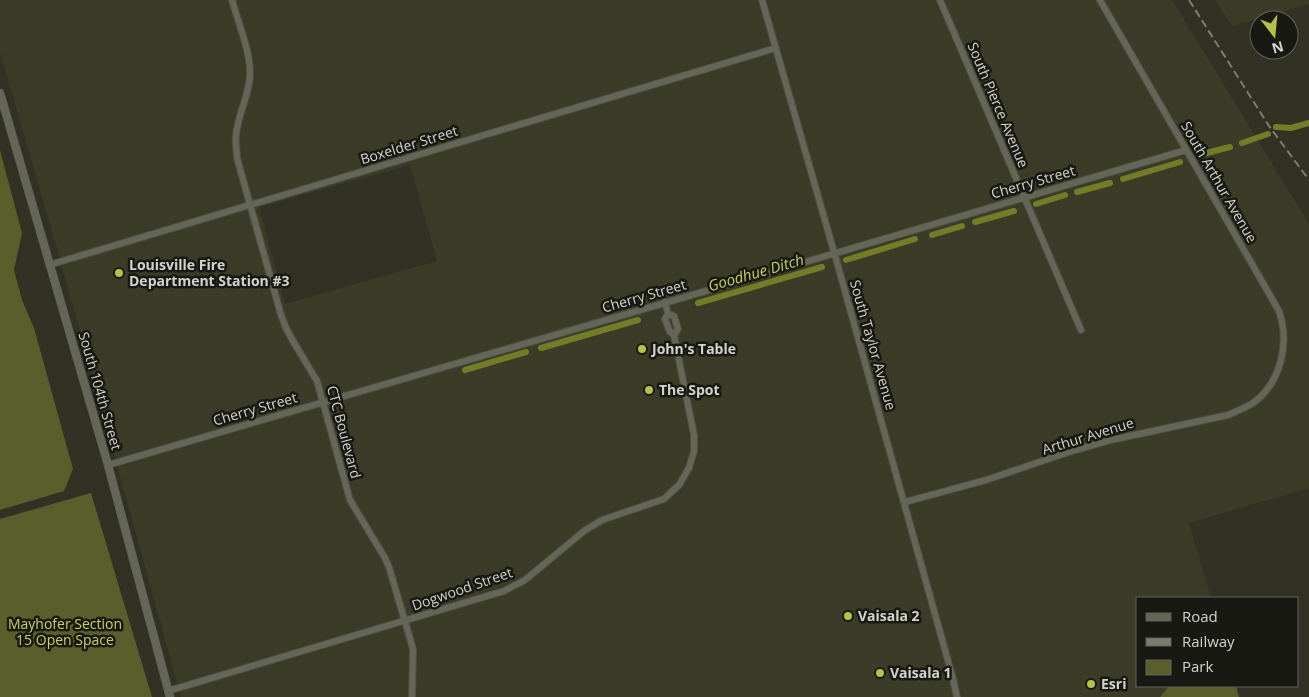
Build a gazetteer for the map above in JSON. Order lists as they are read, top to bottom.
{
  "streets": {
    "street": [
      "South Pierce Avenue",
      "Boxelder Street",
      "Cherry Street",
      "South Arthur Avenue",
      "South Taylor Avenue",
      "South 104th Street",
      "CTC Boulevard",
      "Arthur Avenue",
      "Dogwood Street"
    ]
  },
  "crossings": [
    ["South Pierce Avenue", "Cherry Street"],
    ["Boxelder Street", "South Taylor Avenue"],
    ["Boxelder Street", "South 104th Street"],
    ["Boxelder Street", "CTC Boulevard"],
    ["Cherry Street", "South Arthur Avenue"],
    ["Cherry Street", "South Taylor Avenue"],
    ["Cherry Street", "South 104th Street"],
    ["Cherry Street", "CTC Boulevard"],
    ["Cherry Street", "Dogwood Street"],
    ["South Arthur Avenue", "Arthur Avenue"],
    ["South Taylor Avenue", "Arthur Avenue"],
    ["South 104th Street", "Dogwood Street"],
    ["CTC Boulevard", "Dogwood Street"]
  ],
  "water": ["Goodhue Ditch"],
  "parks": ["Mayhofer Section 15 Open Space"],
  "places": [
    "Louisville Fire Department Station #3",
    "John's Table",
    "The Spot",
    "Vaisala 2",
    "Vaisala 1",
    "Esri"
  ],
  "legend": ["Road", "Railway", "Park"],
  "north": "bottom"
}
